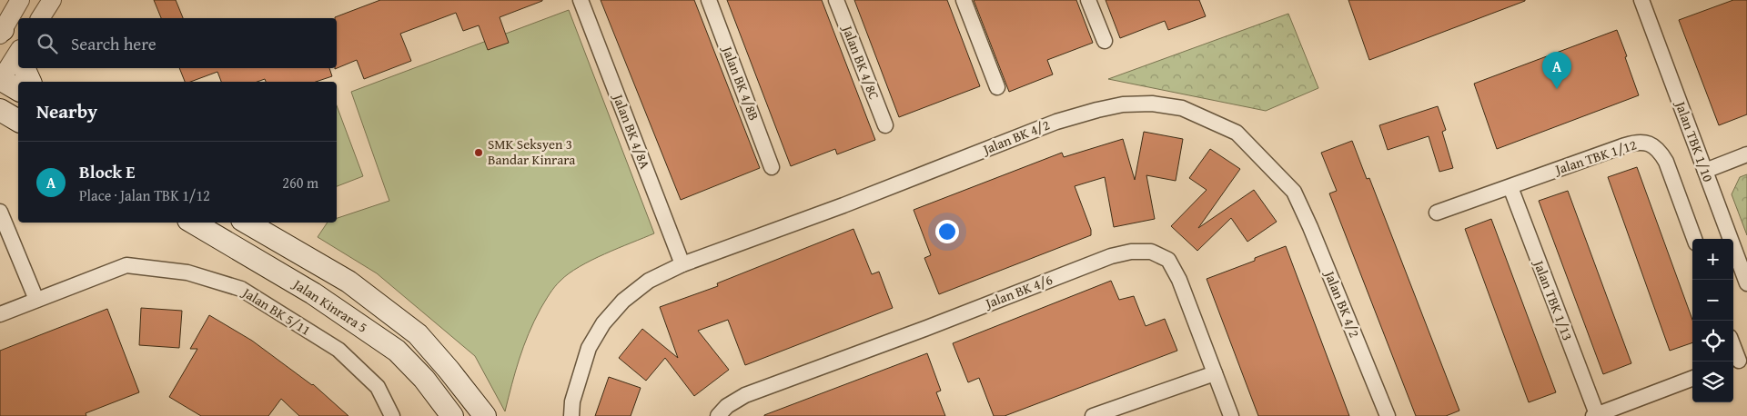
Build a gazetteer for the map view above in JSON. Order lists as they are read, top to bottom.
{
  "streets": {
    "main road": ["Jalan Kinrara 5"],
    "street": [
      "Jalan BK 4/8C",
      "Jalan BK 4/8B",
      "Jalan BK 4/8A",
      "Jalan BK 4/2",
      "Jalan TBK 1/10",
      "Jalan TBK 1/12",
      "Jalan BK 4/6",
      "Jalan TBK 1/13",
      "Jalan BK 5/11"
    ]
  },
  "crossings": [
    ["Jalan BK 4/8A", "Jalan BK 4/2"],
    ["Jalan TBK 1/12", "Jalan TBK 1/13"]
  ],
  "places": ["SMK Seksyen 3 Bandar Kinrara"],
  "page": {
    "search": "Search here",
    "pins": "A",
    "heading": "Nearby",
    "list": [
      {
        "mark": "A",
        "name": "Block E",
        "note": "Place · Jalan TBK 1/12",
        "value": "260 m"
      }
    ],
    "map_buttons": ["+", "−"]
  }
}
